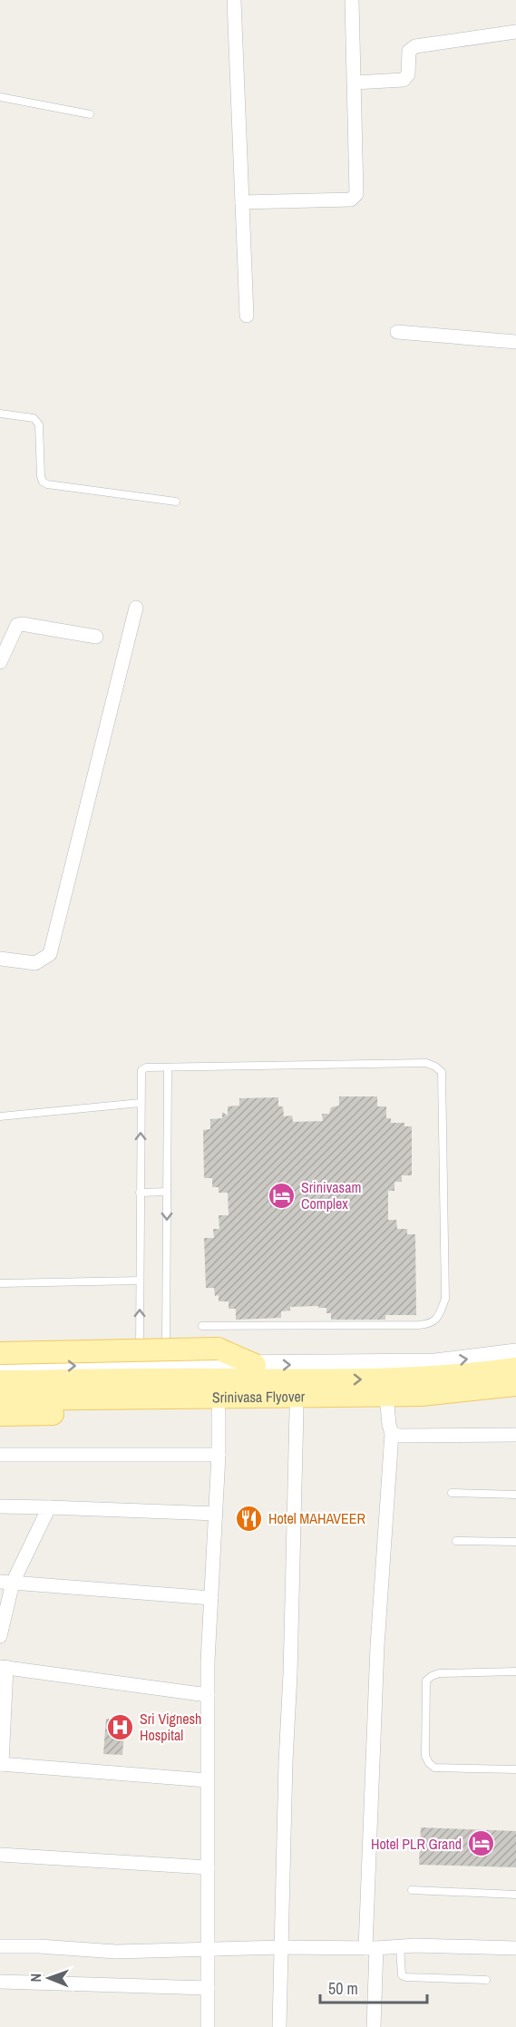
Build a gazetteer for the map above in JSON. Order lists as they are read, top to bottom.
{
  "streets": {
    "main road": ["Srinivasa Flyover"]
  },
  "places": {
    "hotel": ["Srinivasam Complex", "Hotel PLR Grand"],
    "restaurant": ["Hotel MAHAVEER"],
    "hospital": ["Sri Vignesh Hospital"]
  },
  "scale_bar": "50 m",
  "north": "left"
}
